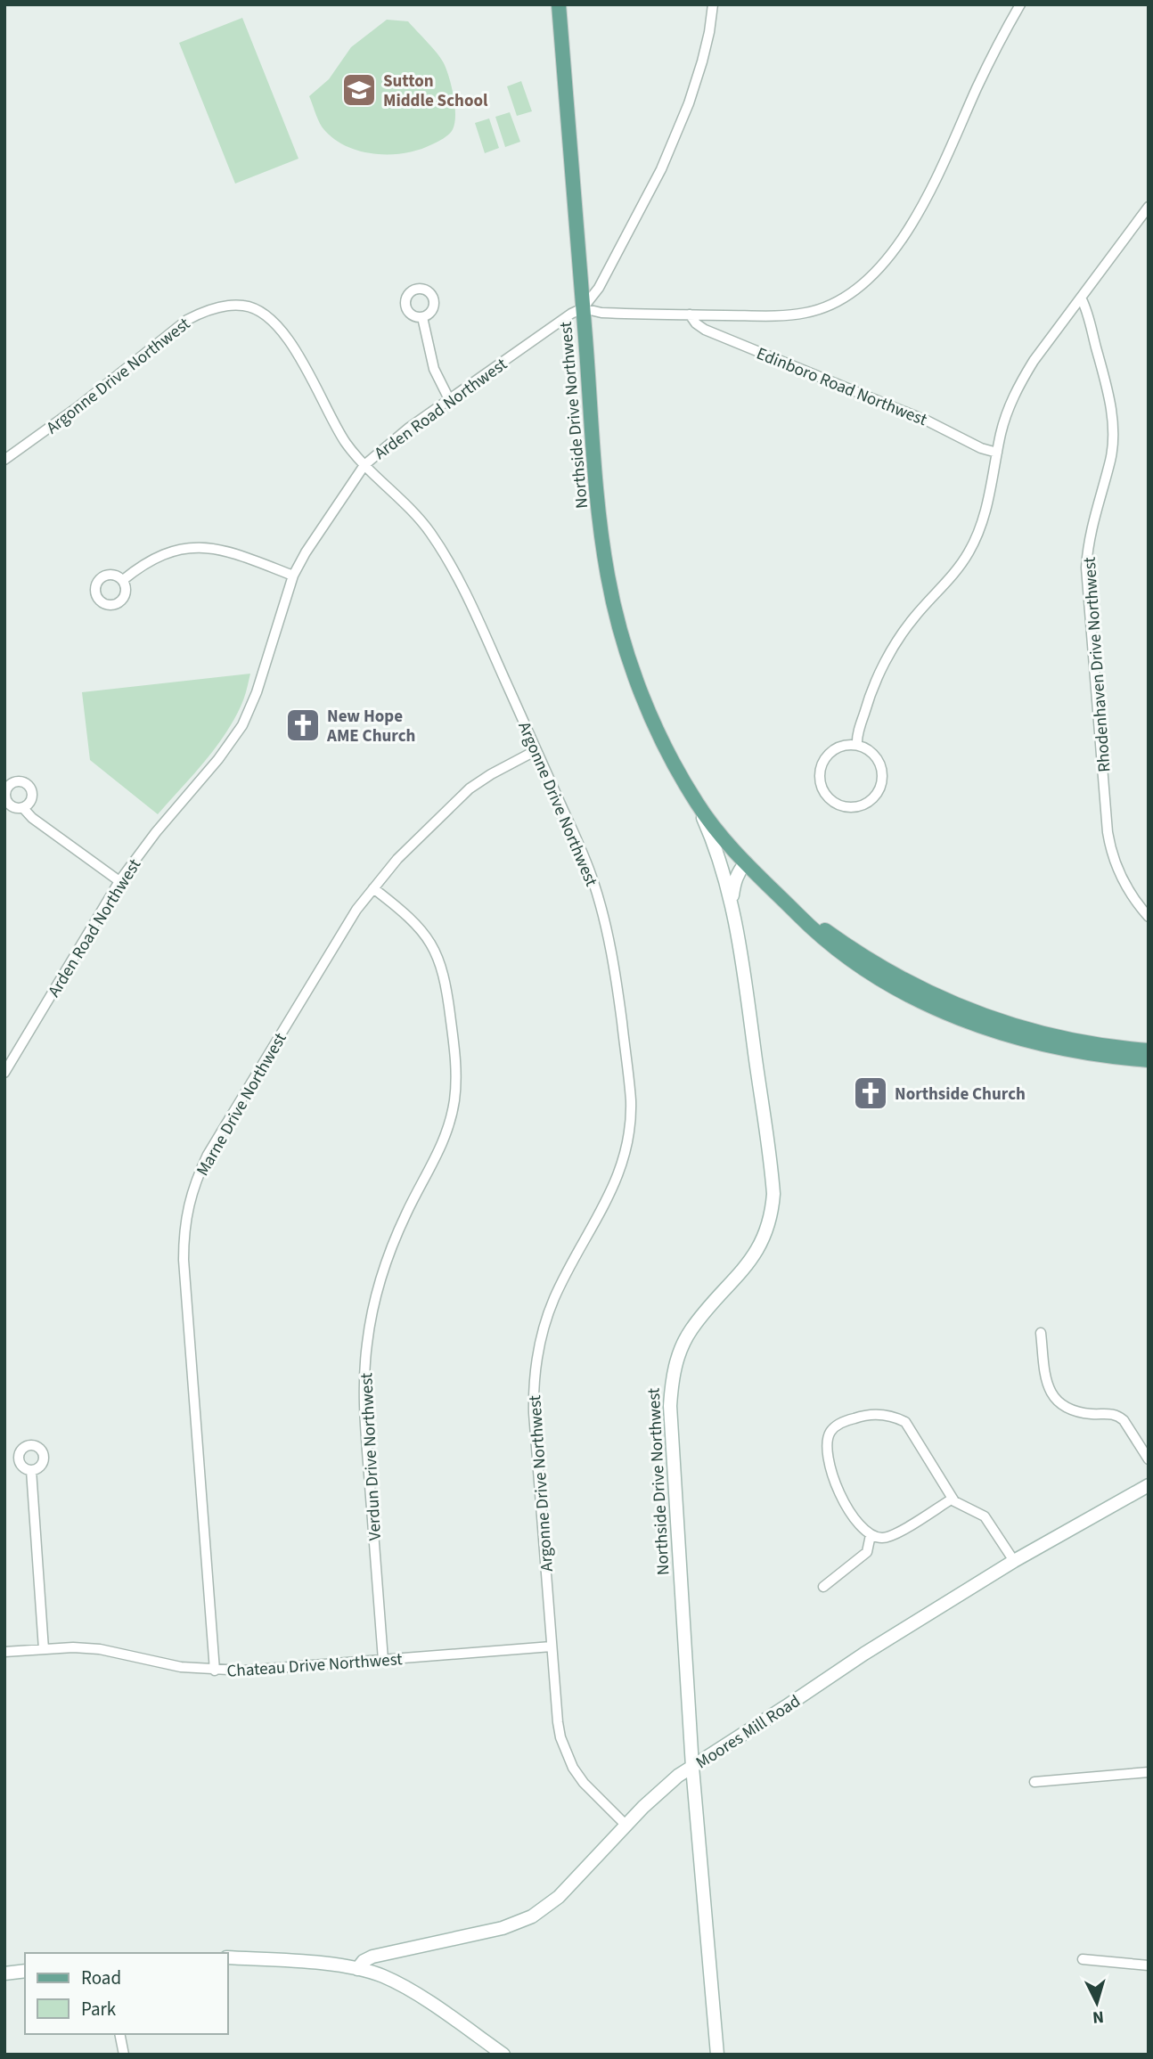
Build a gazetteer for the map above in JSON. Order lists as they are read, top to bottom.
{
  "streets": {
    "main road": ["Northside Drive Northwest"],
    "street": [
      "Argonne Drive Northwest",
      "Edinboro Road Northwest",
      "Arden Road Northwest",
      "Rhodenhaven Drive Northwest",
      "Marne Drive Northwest",
      "Verdun Drive Northwest",
      "Chateau Drive Northwest",
      "Moores Mill Road"
    ]
  },
  "crossings": [
    ["Argonne Drive Northwest", "Arden Road Northwest"],
    ["Argonne Drive Northwest", "Marne Drive Northwest"],
    ["Argonne Drive Northwest", "Chateau Drive Northwest"],
    ["Argonne Drive Northwest", "Moores Mill Road"],
    ["Arden Road Northwest", "Northside Drive Northwest"],
    ["Northside Drive Northwest", "Moores Mill Road"],
    ["Marne Drive Northwest", "Verdun Drive Northwest"],
    ["Marne Drive Northwest", "Chateau Drive Northwest"],
    ["Verdun Drive Northwest", "Chateau Drive Northwest"]
  ],
  "places": {
    "school or university": ["Sutton Middle School"],
    "church": ["New Hope AME Church", "Northside Church"]
  },
  "legend": ["Road", "Park"],
  "north": "bottom"
}
